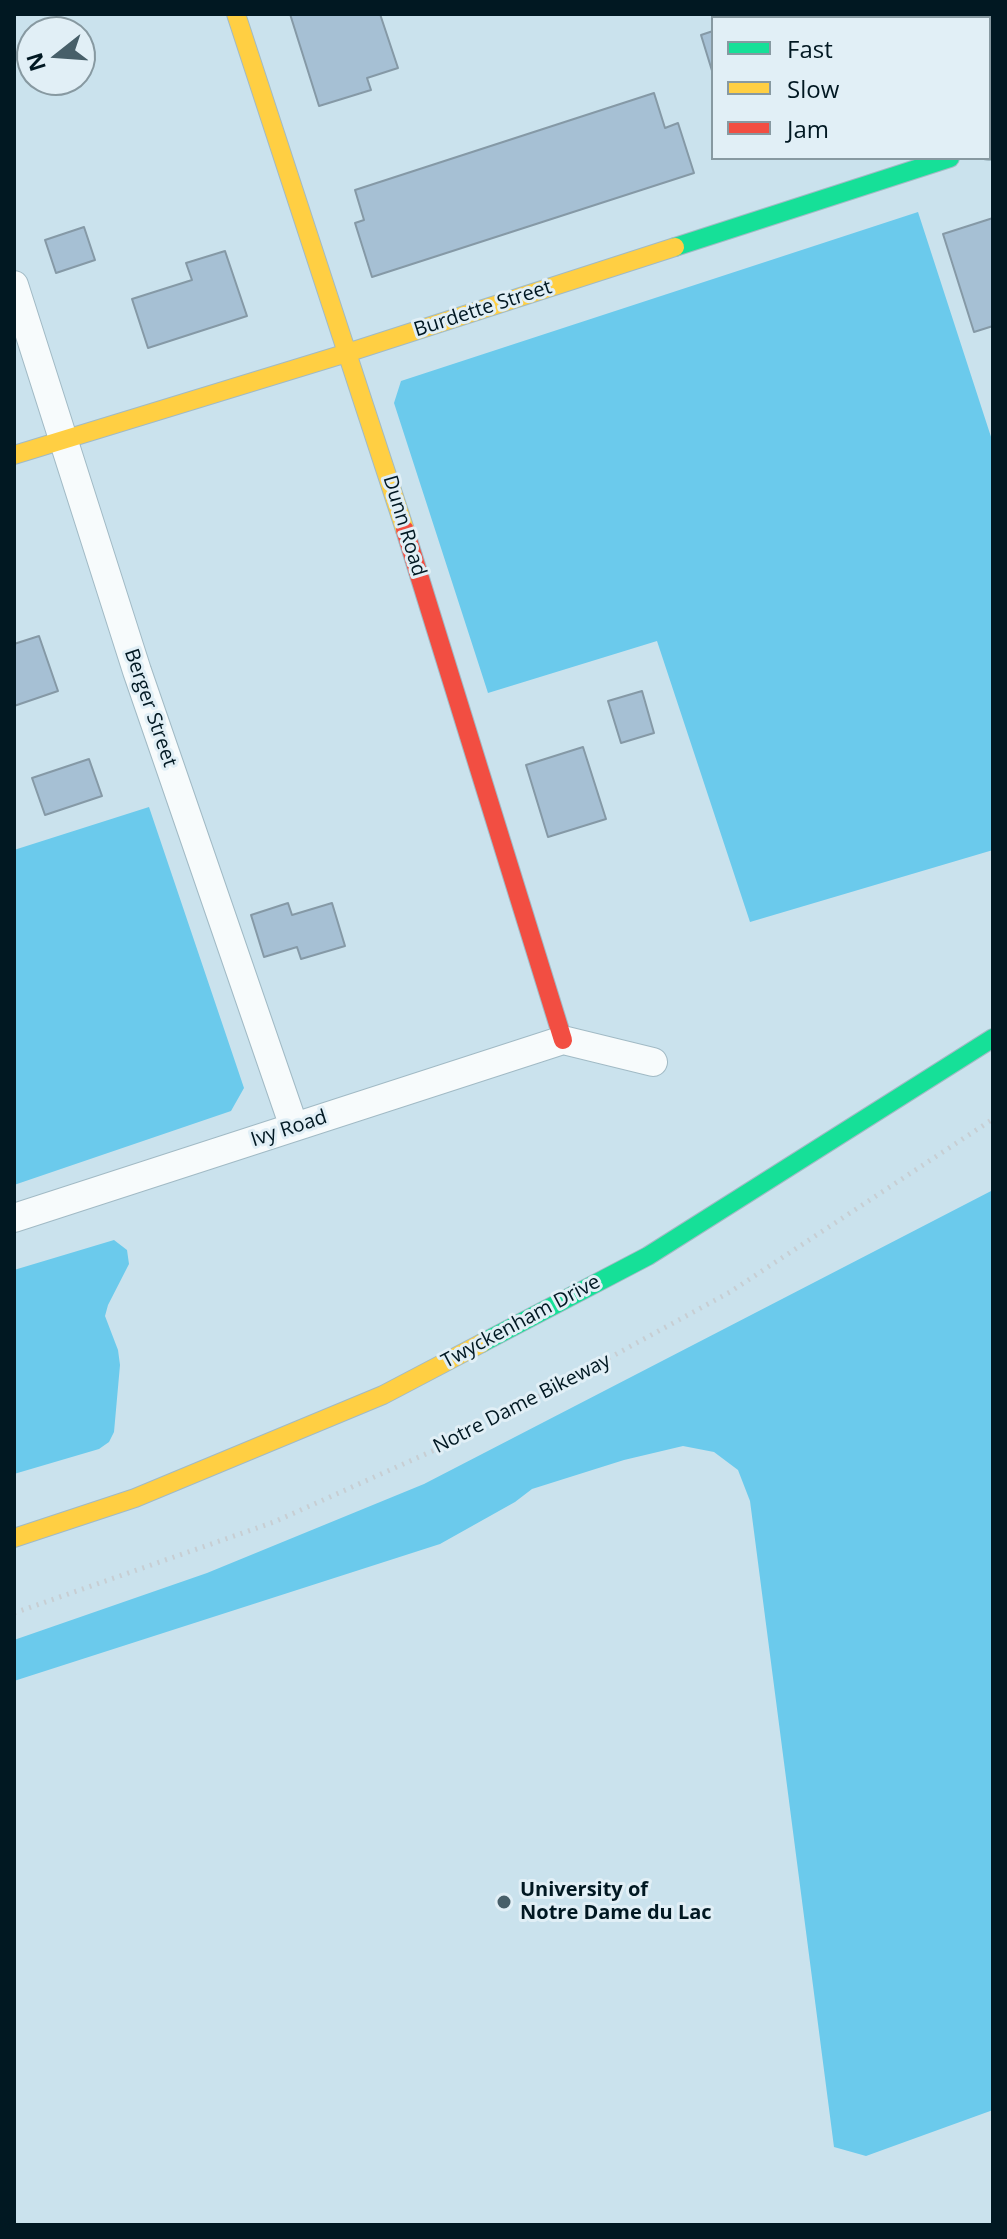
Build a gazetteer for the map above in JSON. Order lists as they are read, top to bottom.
{
  "streets": {
    "street": [
      "Burdette Street",
      "Dunn Road",
      "Berger Street",
      "Ivy Road",
      "Twyckenham Drive"
    ],
    "path": ["Notre Dame Bikeway"]
  },
  "crossings": [
    ["Burdette Street", "Dunn Road"],
    ["Burdette Street", "Berger Street"],
    ["Dunn Road", "Ivy Road"],
    ["Berger Street", "Ivy Road"]
  ],
  "places": ["University of Notre Dame du Lac"],
  "legend": ["Fast", "Slow", "Jam"],
  "north": "left"
}
